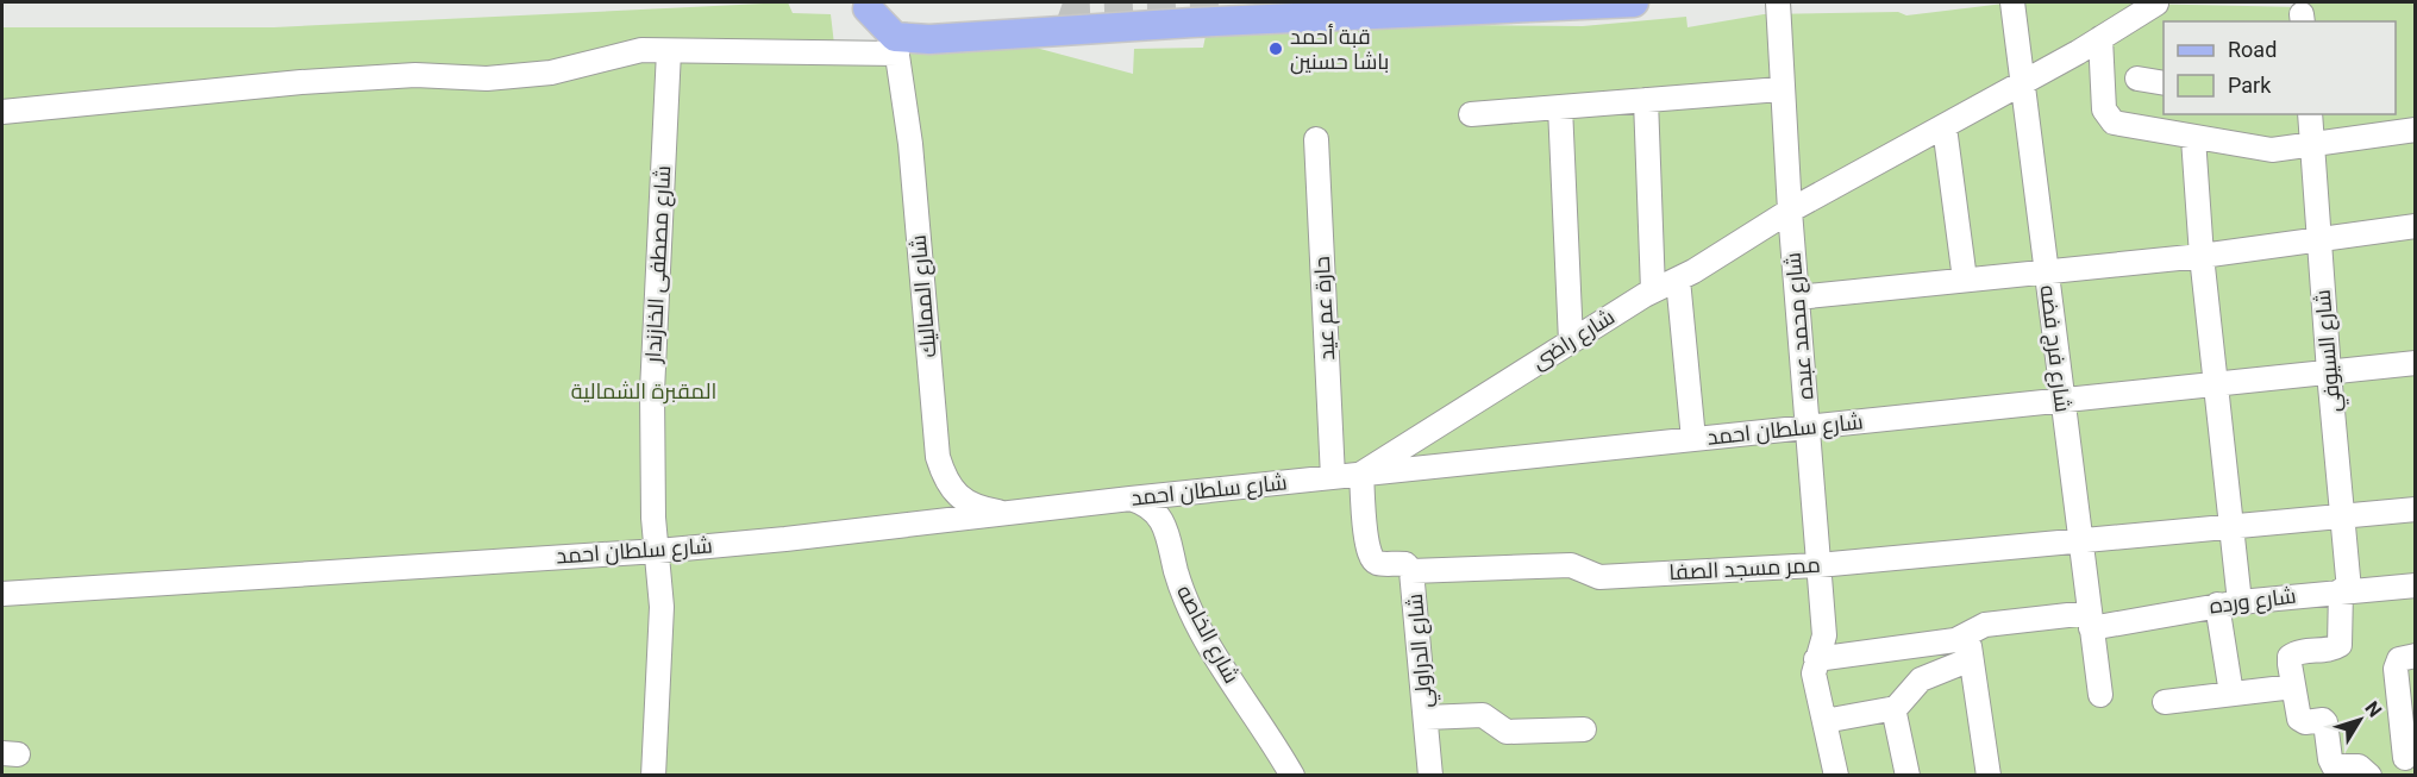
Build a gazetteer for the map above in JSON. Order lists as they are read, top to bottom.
{
  "streets": {
    "street": [
      "شارع مصطفى الخازندار",
      "شارع المماليك",
      "حارة عم عيد",
      "شارع محمد عبده",
      "شارع راضى",
      "شارع فرج فضه",
      "شارع السيوفي",
      "شارع سلطان احمد",
      "ممر مسجد الصفا",
      "شارع ورده",
      "شارع الخاصه",
      "شارع الدراولي"
    ]
  },
  "crossings": [
    ["شارع مصطفى الخازندار", "شارع سلطان احمد"],
    ["شارع المماليك", "شارع سلطان احمد"],
    ["حارة عم عيد", "شارع سلطان احمد"],
    ["شارع محمد عبده", "شارع راضى"],
    ["شارع محمد عبده", "شارع سلطان احمد"],
    ["شارع محمد عبده", "ممر مسجد الصفا"],
    ["شارع محمد عبده", "شارع ورده"],
    ["شارع راضى", "شارع فرج فضه"],
    ["شارع راضى", "شارع سلطان احمد"],
    ["شارع راضى", "شارع الدراولي"],
    ["شارع فرج فضه", "شارع سلطان احمد"],
    ["شارع فرج فضه", "ممر مسجد الصفا"],
    ["شارع فرج فضه", "شارع ورده"],
    ["شارع السيوفي", "شارع سلطان احمد"],
    ["شارع السيوفي", "ممر مسجد الصفا"],
    ["شارع السيوفي", "شارع ورده"],
    ["شارع سلطان احمد", "شارع الخاصه"],
    ["شارع سلطان احمد", "شارع الدراولي"],
    ["ممر مسجد الصفا", "شارع الدراولي"]
  ],
  "parks": ["المقبرة الشمالية"],
  "places": ["قبة أحمد باشا حسنين"],
  "legend": ["Road", "Park"],
  "north": "top right"
}
